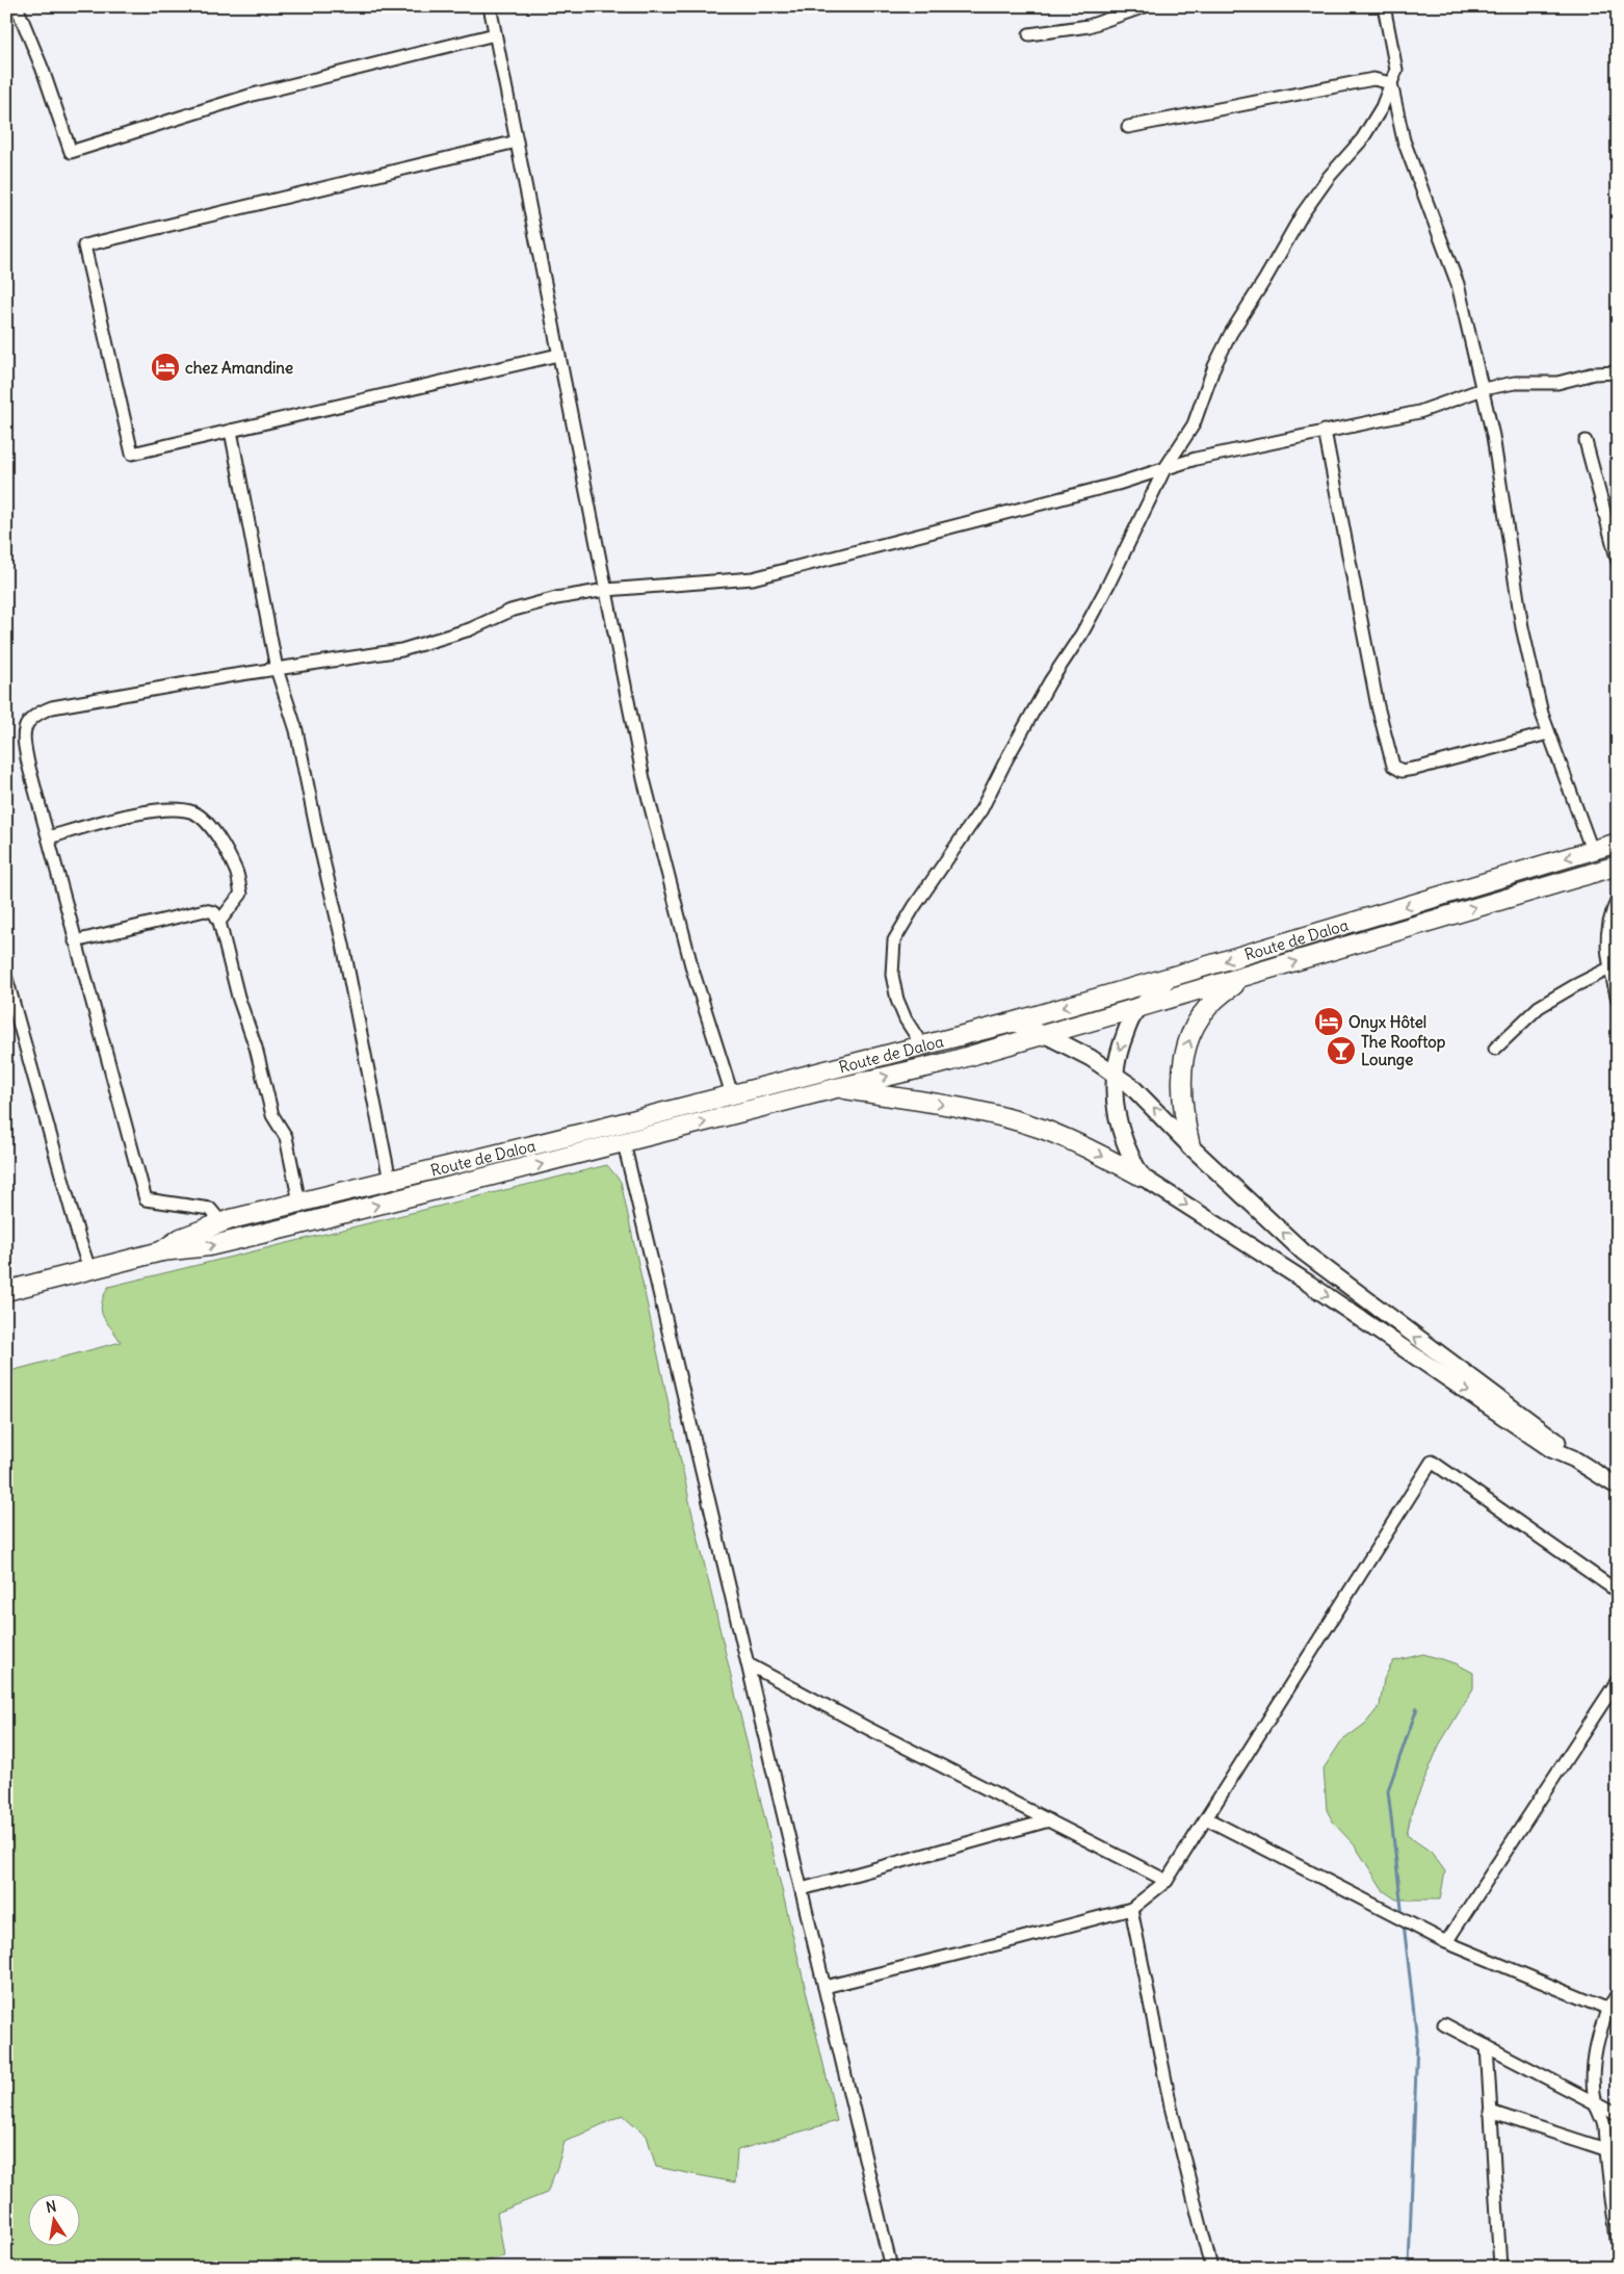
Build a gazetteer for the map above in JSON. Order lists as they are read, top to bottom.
{
  "streets": {
    "highway": ["Route de Daloa"]
  },
  "places": {
    "hotel": ["chez Amandine", "Onyx Hôtel"],
    "bar": ["The Rooftop Lounge"]
  },
  "north": "top"
}
